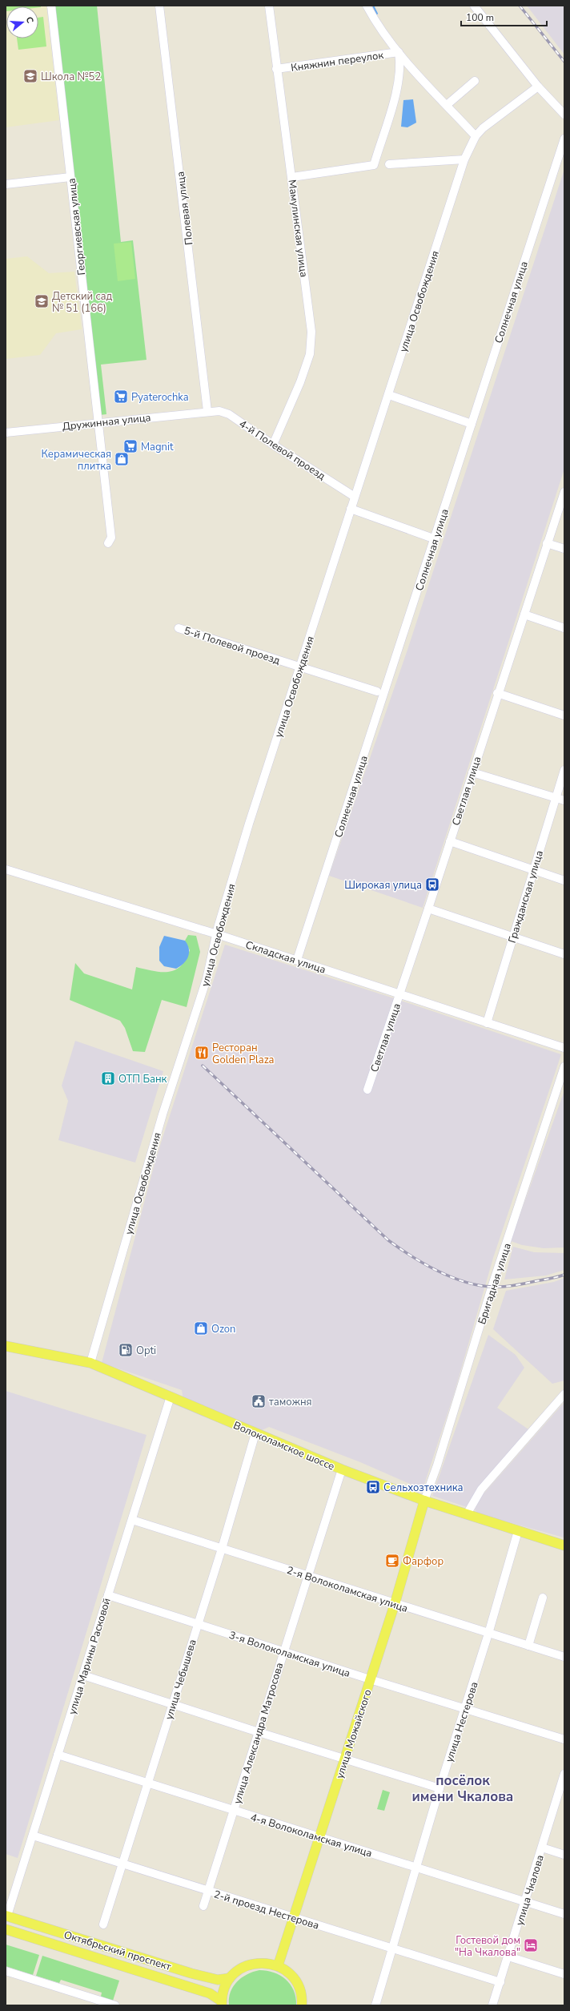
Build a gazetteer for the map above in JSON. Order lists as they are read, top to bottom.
{
  "streets": {
    "main road": ["Волоколамское шоссе", "улица Можайского", "Октябрьский проспект"],
    "street": [
      "Княжнин переулок",
      "Полевая улица",
      "Георгиевская улица",
      "Мамулинская улица",
      "улица Освобождения",
      "Солнечная улица",
      "Дружинная улица",
      "4-й Полевой проезд",
      "5-й Полевой проезд",
      "Светлая улица",
      "Гражданская улица",
      "Складская улица",
      "Бригадная улица",
      "2-я Волоколамская улица",
      "3-я Волоколамская улица",
      "улица Марины Расковой",
      "улица Чебышева",
      "улица Нестерова",
      "улица Александра Матросова",
      "4-я Волоколамская улица",
      "улица Чкалова",
      "2-й проезд Нестерова"
    ]
  },
  "crossings": [
    ["Княжнин переулок", "Мамулинская улица"],
    ["Полевая улица", "Дружинная улица"],
    ["Полевая улица", "4-й Полевой проезд"],
    ["Георгиевская улица", "Дружинная улица"],
    ["Мамулинская улица", "4-й Полевой проезд"],
    ["улица Освобождения", "4-й Полевой проезд"],
    ["улица Освобождения", "5-й Полевой проезд"],
    ["улица Освобождения", "Складская улица"],
    ["улица Освобождения", "Волоколамское шоссе"],
    ["Солнечная улица", "Складская улица"],
    ["Дружинная улица", "4-й Полевой проезд"],
    ["Светлая улица", "Складская улица"],
    ["Гражданская улица", "Складская улица"],
    ["Бригадная улица", "Волоколамское шоссе"],
    ["Бригадная улица", "улица Можайского"],
    ["Волоколамское шоссе", "улица Марины Расковой"],
    ["Волоколамское шоссе", "улица Чебышева"],
    ["Волоколамское шоссе", "улица Нестерова"],
    ["Волоколамское шоссе", "улица Александра Матросова"],
    ["Волоколамское шоссе", "улица Можайского"],
    ["2-я Волоколамская улица", "улица Марины Расковой"],
    ["2-я Волоколамская улица", "улица Чебышева"],
    ["2-я Волоколамская улица", "улица Нестерова"],
    ["2-я Волоколамская улица", "улица Александра Матросова"],
    ["2-я Волоколамская улица", "улица Можайского"],
    ["3-я Волоколамская улица", "улица Марины Расковой"],
    ["3-я Волоколамская улица", "улица Чебышева"],
    ["3-я Волоколамская улица", "улица Нестерова"],
    ["3-я Волоколамская улица", "улица Александра Матросова"],
    ["3-я Волоколамская улица", "улица Можайского"],
    ["улица Марины Расковой", "4-я Волоколамская улица"],
    ["улица Марины Расковой", "2-й проезд Нестерова"],
    ["улица Марины Расковой", "Октябрьский проспект"],
    ["улица Чебышева", "4-я Волоколамская улица"],
    ["улица Чебышева", "2-й проезд Нестерова"],
    ["улица Нестерова", "4-я Волоколамская улица"],
    ["улица Нестерова", "2-й проезд Нестерова"],
    ["улица Александра Матросова", "4-я Волоколамская улица"],
    ["улица Александра Матросова", "2-й проезд Нестерова"],
    ["улица Можайского", "4-я Волоколамская улица"],
    ["улица Можайского", "2-й проезд Нестерова"],
    ["4-я Волоколамская улица", "улица Чкалова"],
    ["улица Чкалова", "2-й проезд Нестерова"]
  ],
  "districts": ["посёлок имени Чкалова"],
  "places": {
    "school or university": ["Школа №52", "Детский сад № 51 (166)"],
    "supermarket": ["Pyaterochka", "Magnit"],
    "shop": ["Керамическая плитка", "Ozon"],
    "bus stop": ["Широкая улица", "Сельхозтехника"],
    "restaurant": ["Ресторан Golden Plaza"],
    "building": ["ОТП Банк"],
    "fuel station": ["Opti"],
    "public building": ["таможня"],
    "cafe": ["Фарфор"],
    "hotel": ["Гостевой дом \"На Чкалова\""]
  },
  "scale_bar": "100 m",
  "north": "right"
}
